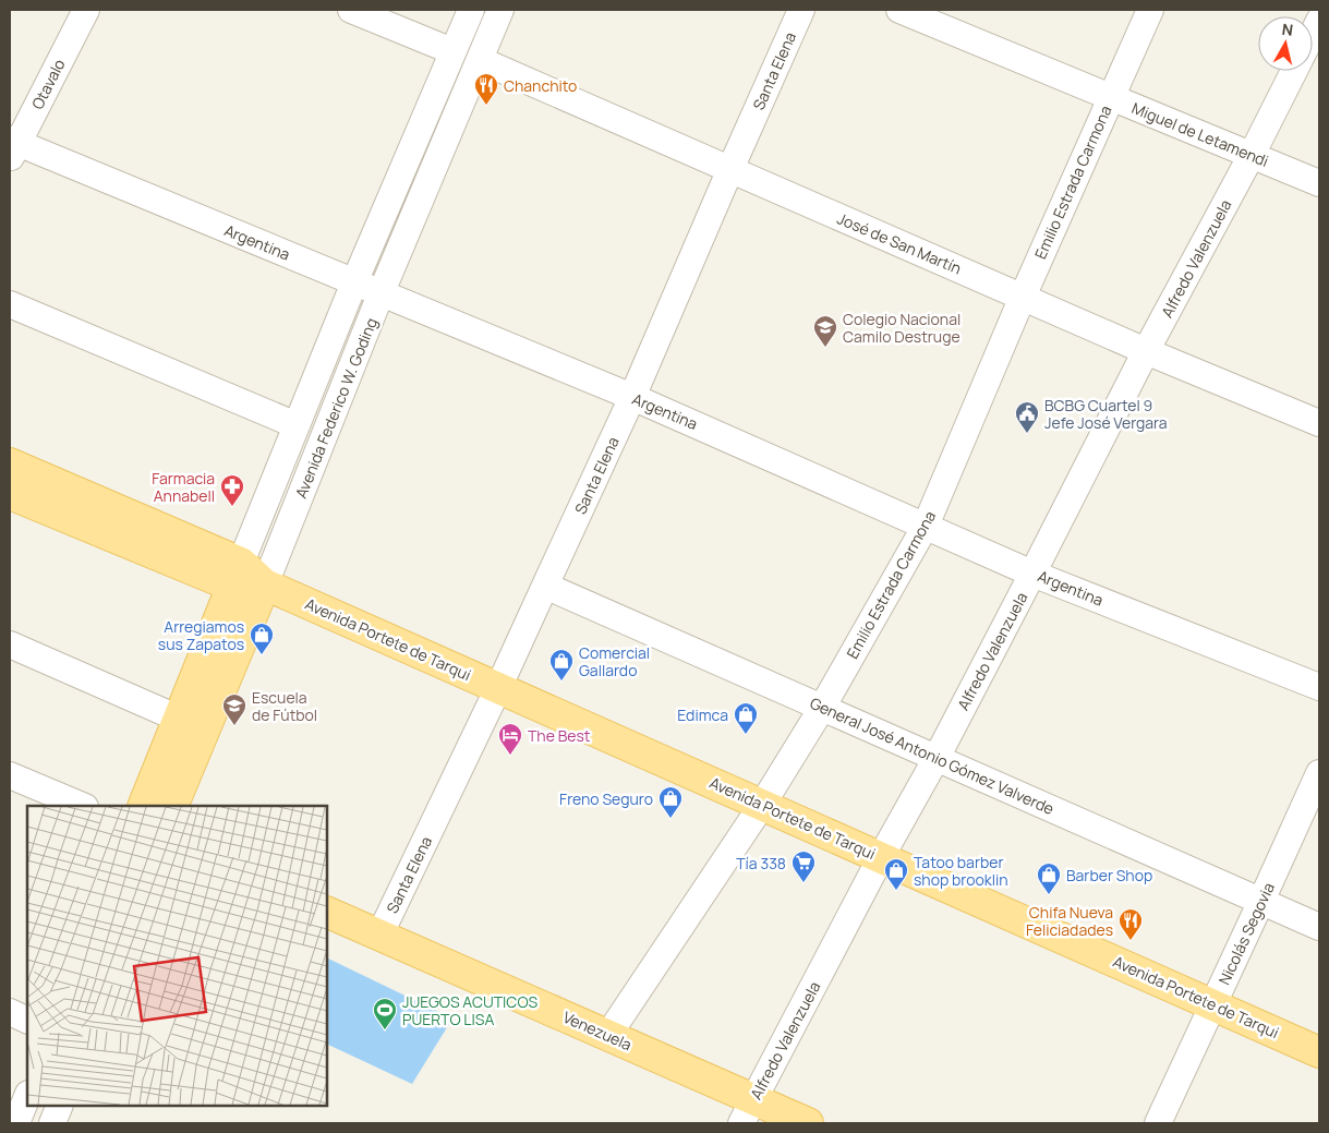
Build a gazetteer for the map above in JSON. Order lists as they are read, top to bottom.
{
  "streets": {
    "main road": ["Avenida Federico W. Goding", "Avenida Portete de Tarqui", "Venezuela"],
    "street": [
      "Santa Elena",
      "Otavalo",
      "Miguel de Letamendi",
      "Emilio Estrada Carmona",
      "Argentina",
      "José de San Martín",
      "Alfredo Valenzuela",
      "General José Antonio Gómez Valverde",
      "Nicolás Segovia"
    ]
  },
  "crossings": [
    ["Santa Elena", "Argentina"],
    ["Santa Elena", "José de San Martín"],
    ["Santa Elena", "Avenida Portete de Tarqui"],
    ["Santa Elena", "General José Antonio Gómez Valverde"],
    ["Santa Elena", "Venezuela"],
    ["Otavalo", "Argentina"],
    ["Miguel de Letamendi", "Emilio Estrada Carmona"],
    ["Miguel de Letamendi", "Alfredo Valenzuela"],
    ["Emilio Estrada Carmona", "Argentina"],
    ["Emilio Estrada Carmona", "José de San Martín"],
    ["Emilio Estrada Carmona", "Avenida Portete de Tarqui"],
    ["Emilio Estrada Carmona", "General José Antonio Gómez Valverde"],
    ["Emilio Estrada Carmona", "Venezuela"],
    ["Argentina", "Alfredo Valenzuela"],
    ["Argentina", "Avenida Federico W. Goding"],
    ["José de San Martín", "Alfredo Valenzuela"],
    ["José de San Martín", "Avenida Federico W. Goding"],
    ["Alfredo Valenzuela", "Avenida Portete de Tarqui"],
    ["Alfredo Valenzuela", "General José Antonio Gómez Valverde"],
    ["Alfredo Valenzuela", "Venezuela"],
    ["Avenida Federico W. Goding", "Avenida Portete de Tarqui"],
    ["Avenida Portete de Tarqui", "Nicolás Segovia"],
    ["General José Antonio Gómez Valverde", "Nicolás Segovia"]
  ],
  "places": {
    "restaurant": ["Chanchito", "Chifa Nueva Feliciadades"],
    "school or university": ["Colegio Nacional Camilo Destruge", "Escuela de Fútbol"],
    "public building": ["BCBG Cuartel 9 Jefe José Vergara"],
    "pharmacy": ["Farmacia Annabell"],
    "shop": [
      "Arregiamos sus Zapatos",
      "Comercial Gallardo",
      "Edimca",
      "Freno Seguro",
      "Tatoo barber shop brooklin",
      "Barber Shop"
    ],
    "hotel": ["The Best"],
    "supermarket": ["Tía 338"],
    "sports": ["JUEGOS ACUTICOS PUERTO LISA"]
  },
  "north": "top"
}
